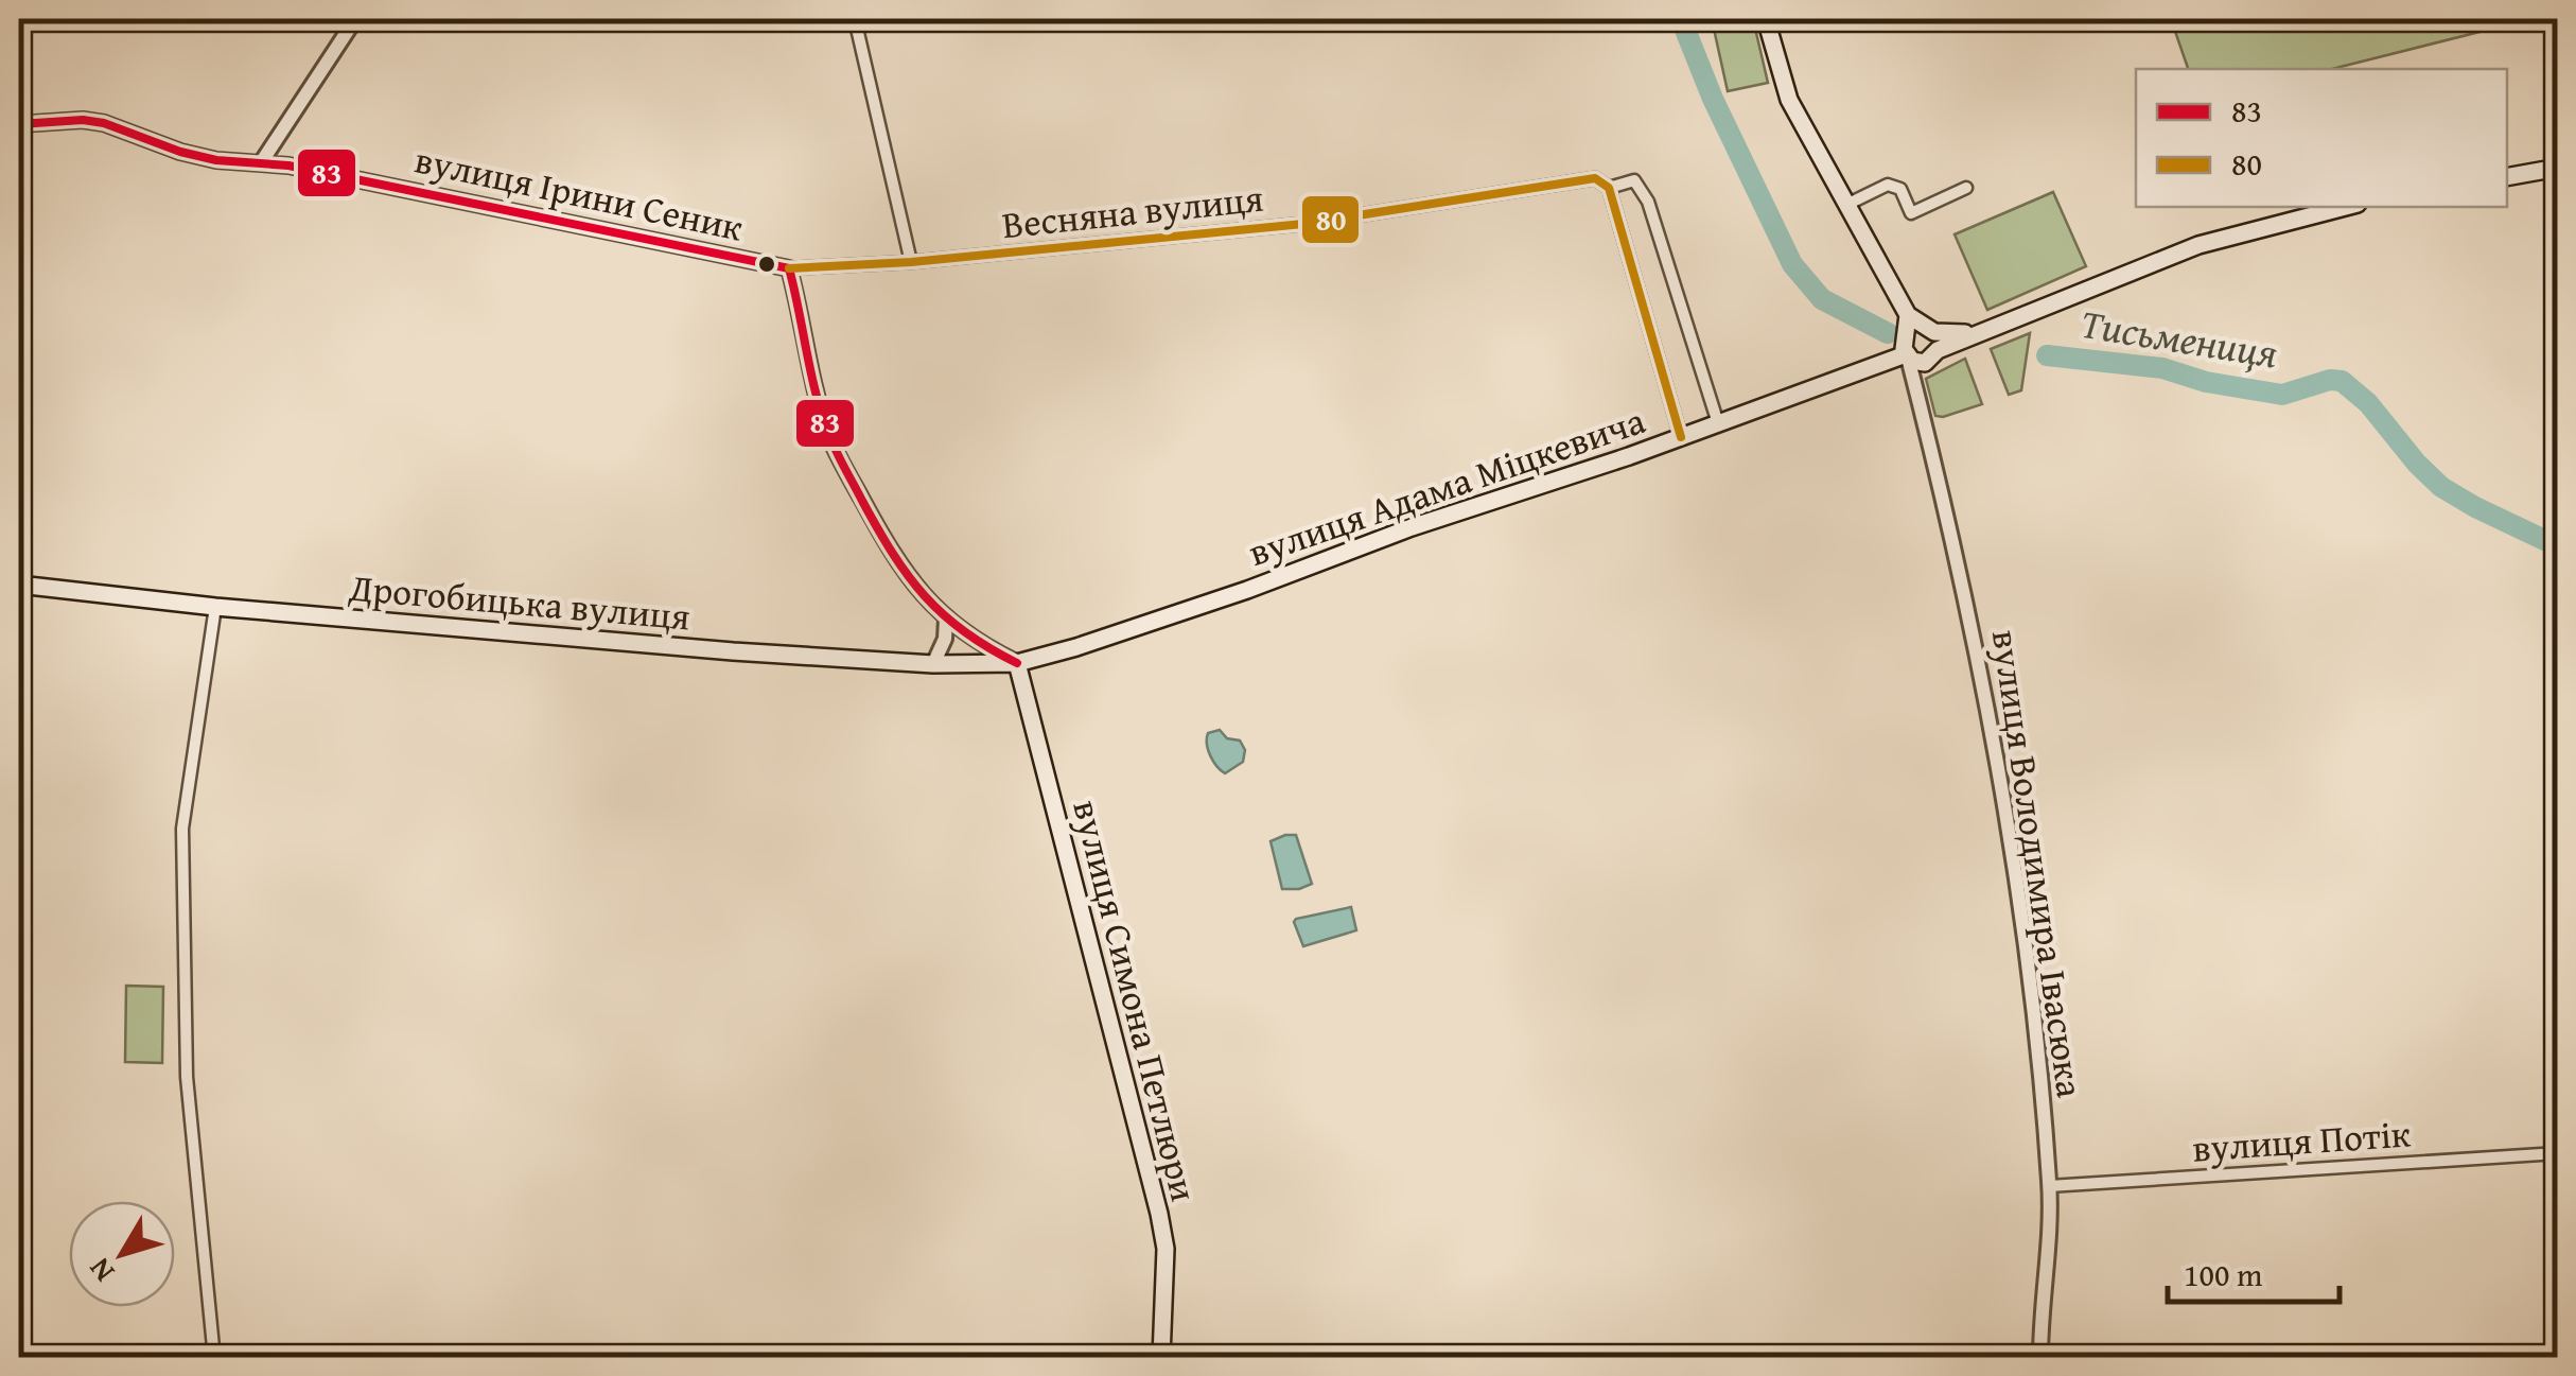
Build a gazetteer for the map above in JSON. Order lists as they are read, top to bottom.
{
  "streets": {
    "main road": ["вулиця Адама Міцкевича", "Дрогобицька вулиця", "вулиця Симона Петлюри"],
    "street": [
      "вулиця Ірини Сеник",
      "Весняна вулиця",
      "вулиця Володимира Івасюка",
      "вулиця Потік"
    ]
  },
  "crossings": [
    ["вулиця Ірини Сеник", "Весняна вулиця"],
    ["вулиця Ірини Сеник", "вулиця Адама Міцкевича"],
    ["вулиця Ірини Сеник", "Дрогобицька вулиця"],
    ["вулиця Ірини Сеник", "вулиця Симона Петлюри"],
    ["Весняна вулиця", "вулиця Адама Міцкевича"],
    ["вулиця Адама Міцкевича", "Дрогобицька вулиця"],
    ["вулиця Адама Міцкевича", "вулиця Володимира Івасюка"],
    ["вулиця Адама Міцкевича", "вулиця Симона Петлюри"],
    ["Дрогобицька вулиця", "вулиця Симона Петлюри"],
    ["вулиця Володимира Івасюка", "вулиця Потік"]
  ],
  "water": ["Тисьмениця"],
  "lines": ["transit line 83", "transit line 80"],
  "legend": ["83", "80"],
  "scale_bar": "100 m",
  "north": "bottom left"
}
